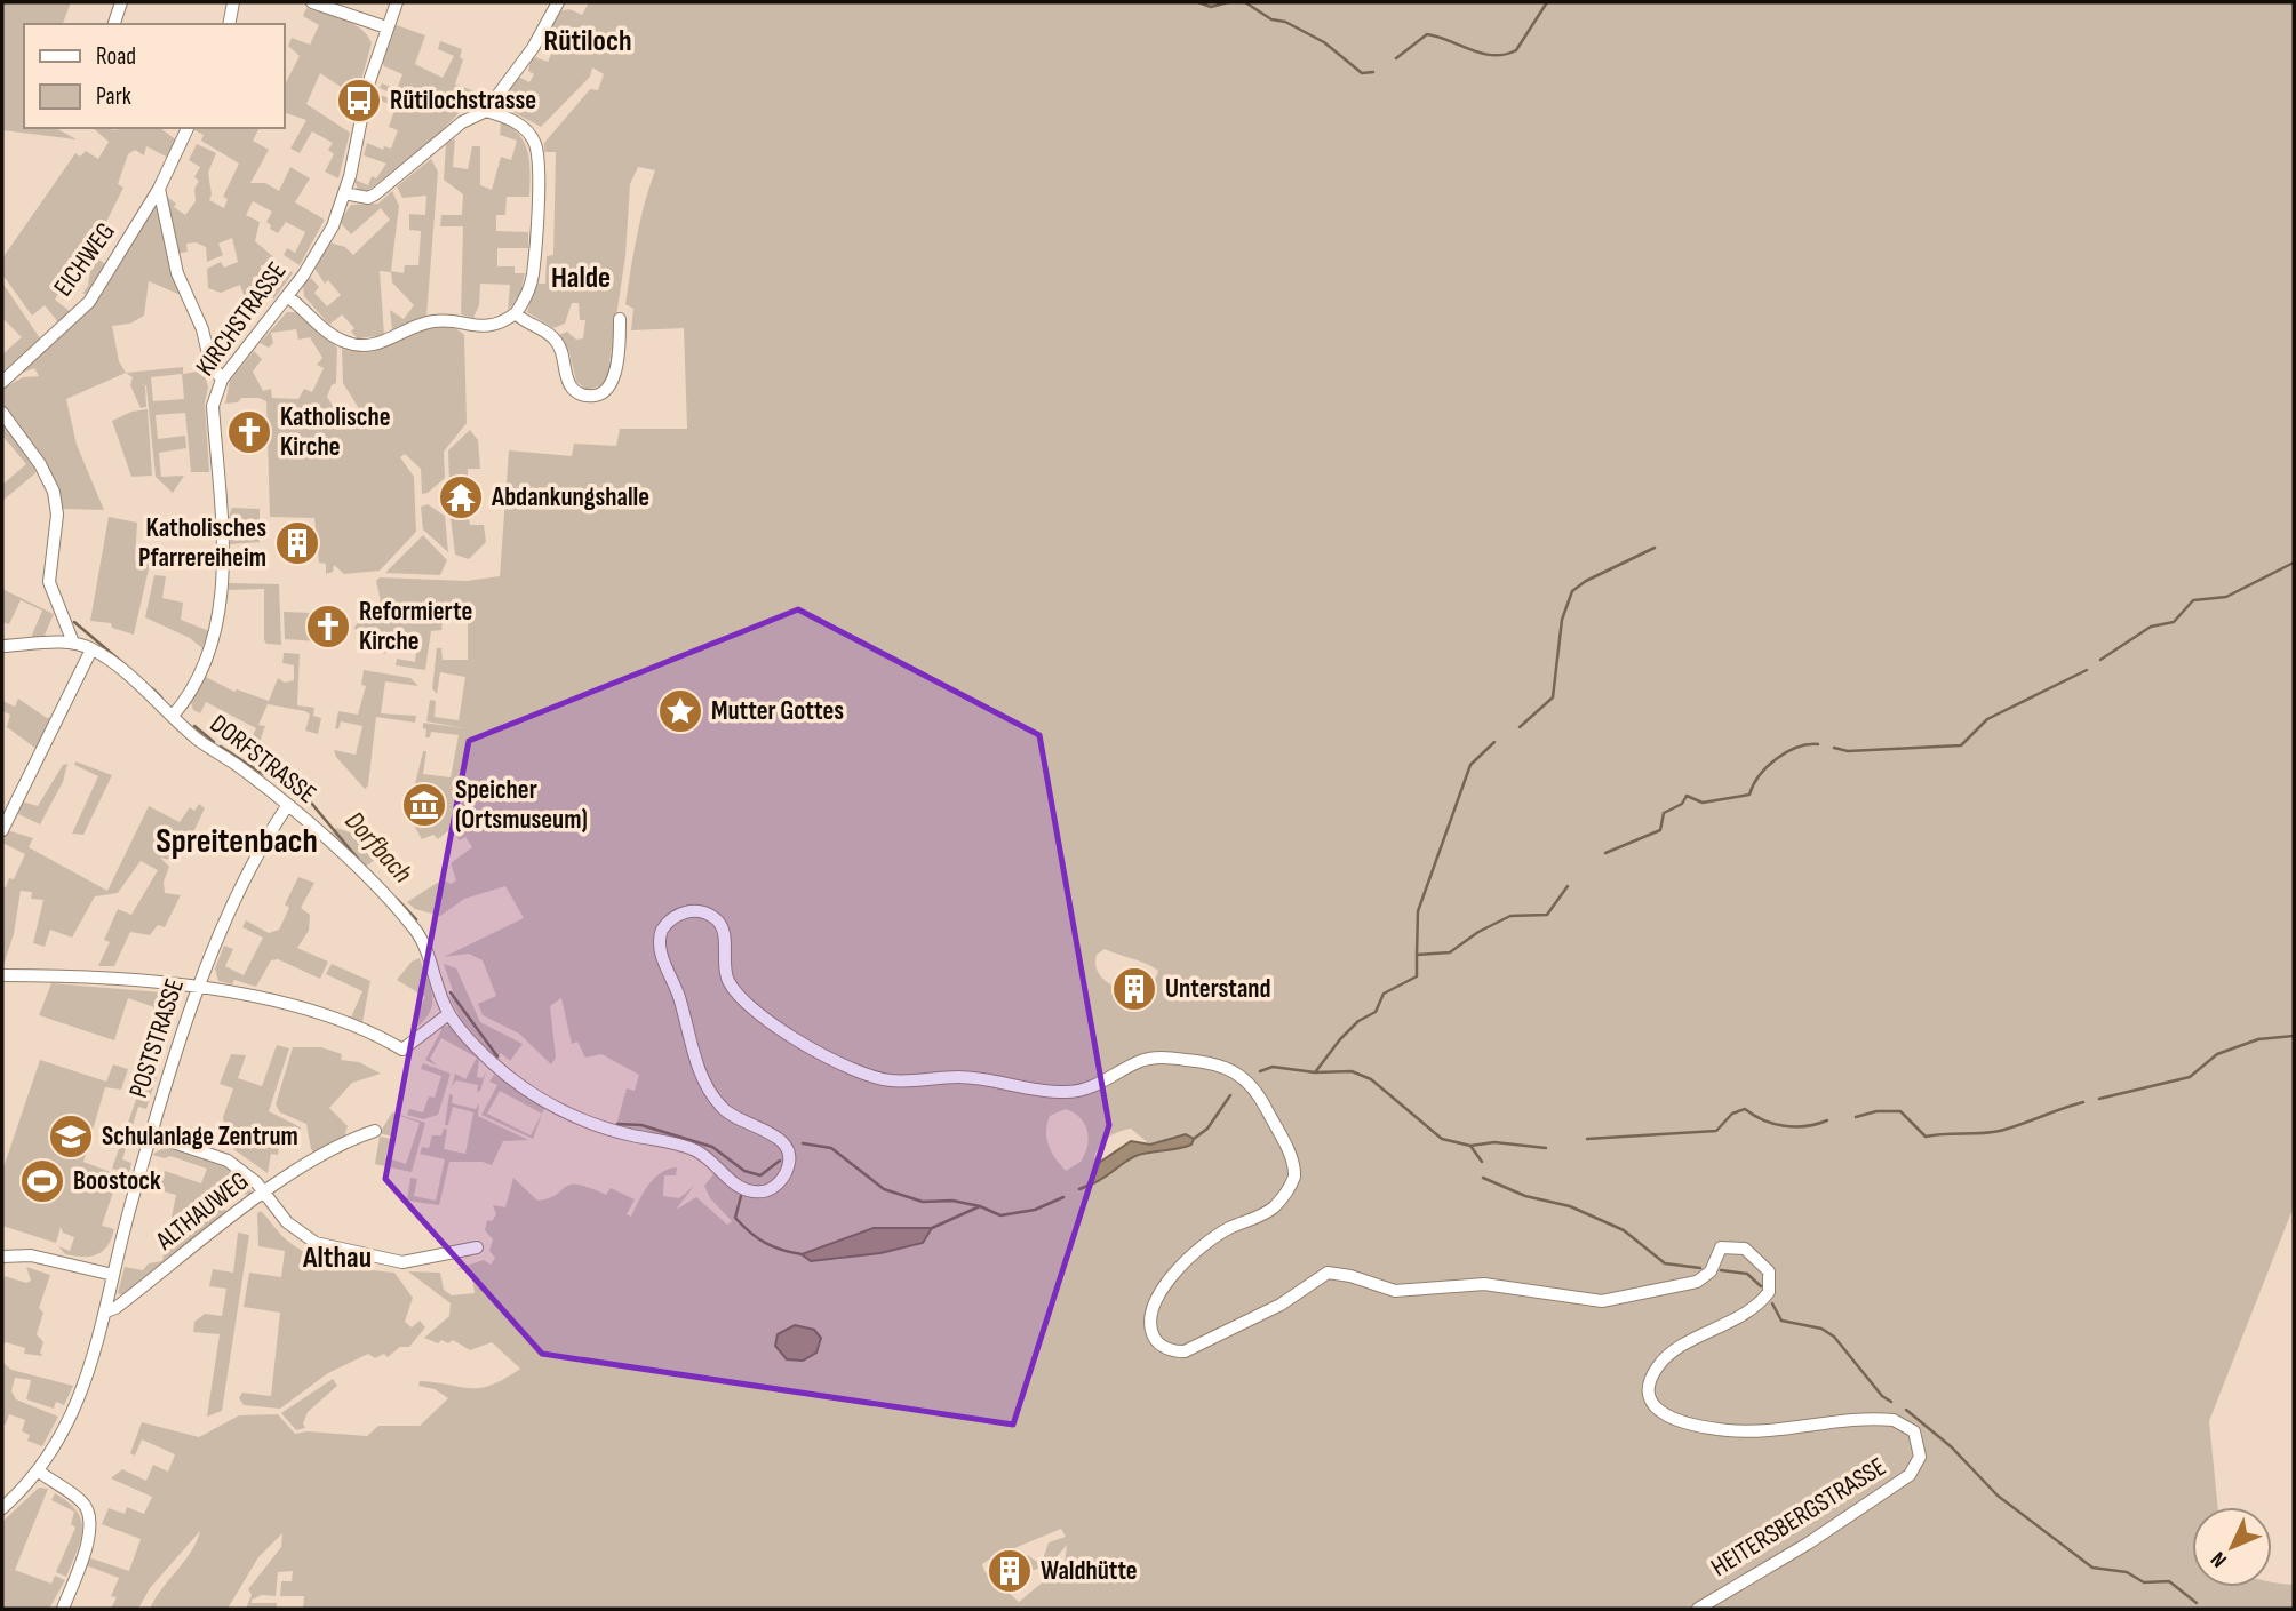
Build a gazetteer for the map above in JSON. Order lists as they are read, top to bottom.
{
  "streets": {
    "street": [
      "EICHWEG",
      "KIRCHSTRASSE",
      "DORFSTRASSE",
      "POSTSTRASSE",
      "ALTHAUWEG",
      "HEITERSBERGSTRASSE"
    ]
  },
  "crossings": [
    ["KIRCHSTRASSE", "DORFSTRASSE"],
    ["DORFSTRASSE", "POSTSTRASSE"],
    ["DORFSTRASSE", "HEITERSBERGSTRASSE"],
    ["POSTSTRASSE", "ALTHAUWEG"]
  ],
  "districts": [
    "Rütiloch",
    "Halde",
    "Spreitenbach",
    "Althau"
  ],
  "water": ["Dorfbach"],
  "places": {
    "bus stop": ["Rütilochstrasse"],
    "church": ["Katholische Kirche", "Reformierte Kirche"],
    "temple": ["Abdankungshalle"],
    "building": ["Katholisches Pfarrereiheim", "Unterstand", "Waldhütte"],
    "place": ["Mutter Gottes"],
    "museum": ["Speicher (Ortsmuseum)"],
    "school or university": ["Schulanlage Zentrum"],
    "sports": ["Boostock"]
  },
  "legend": ["Road", "Park"],
  "north": "bottom left"
}
